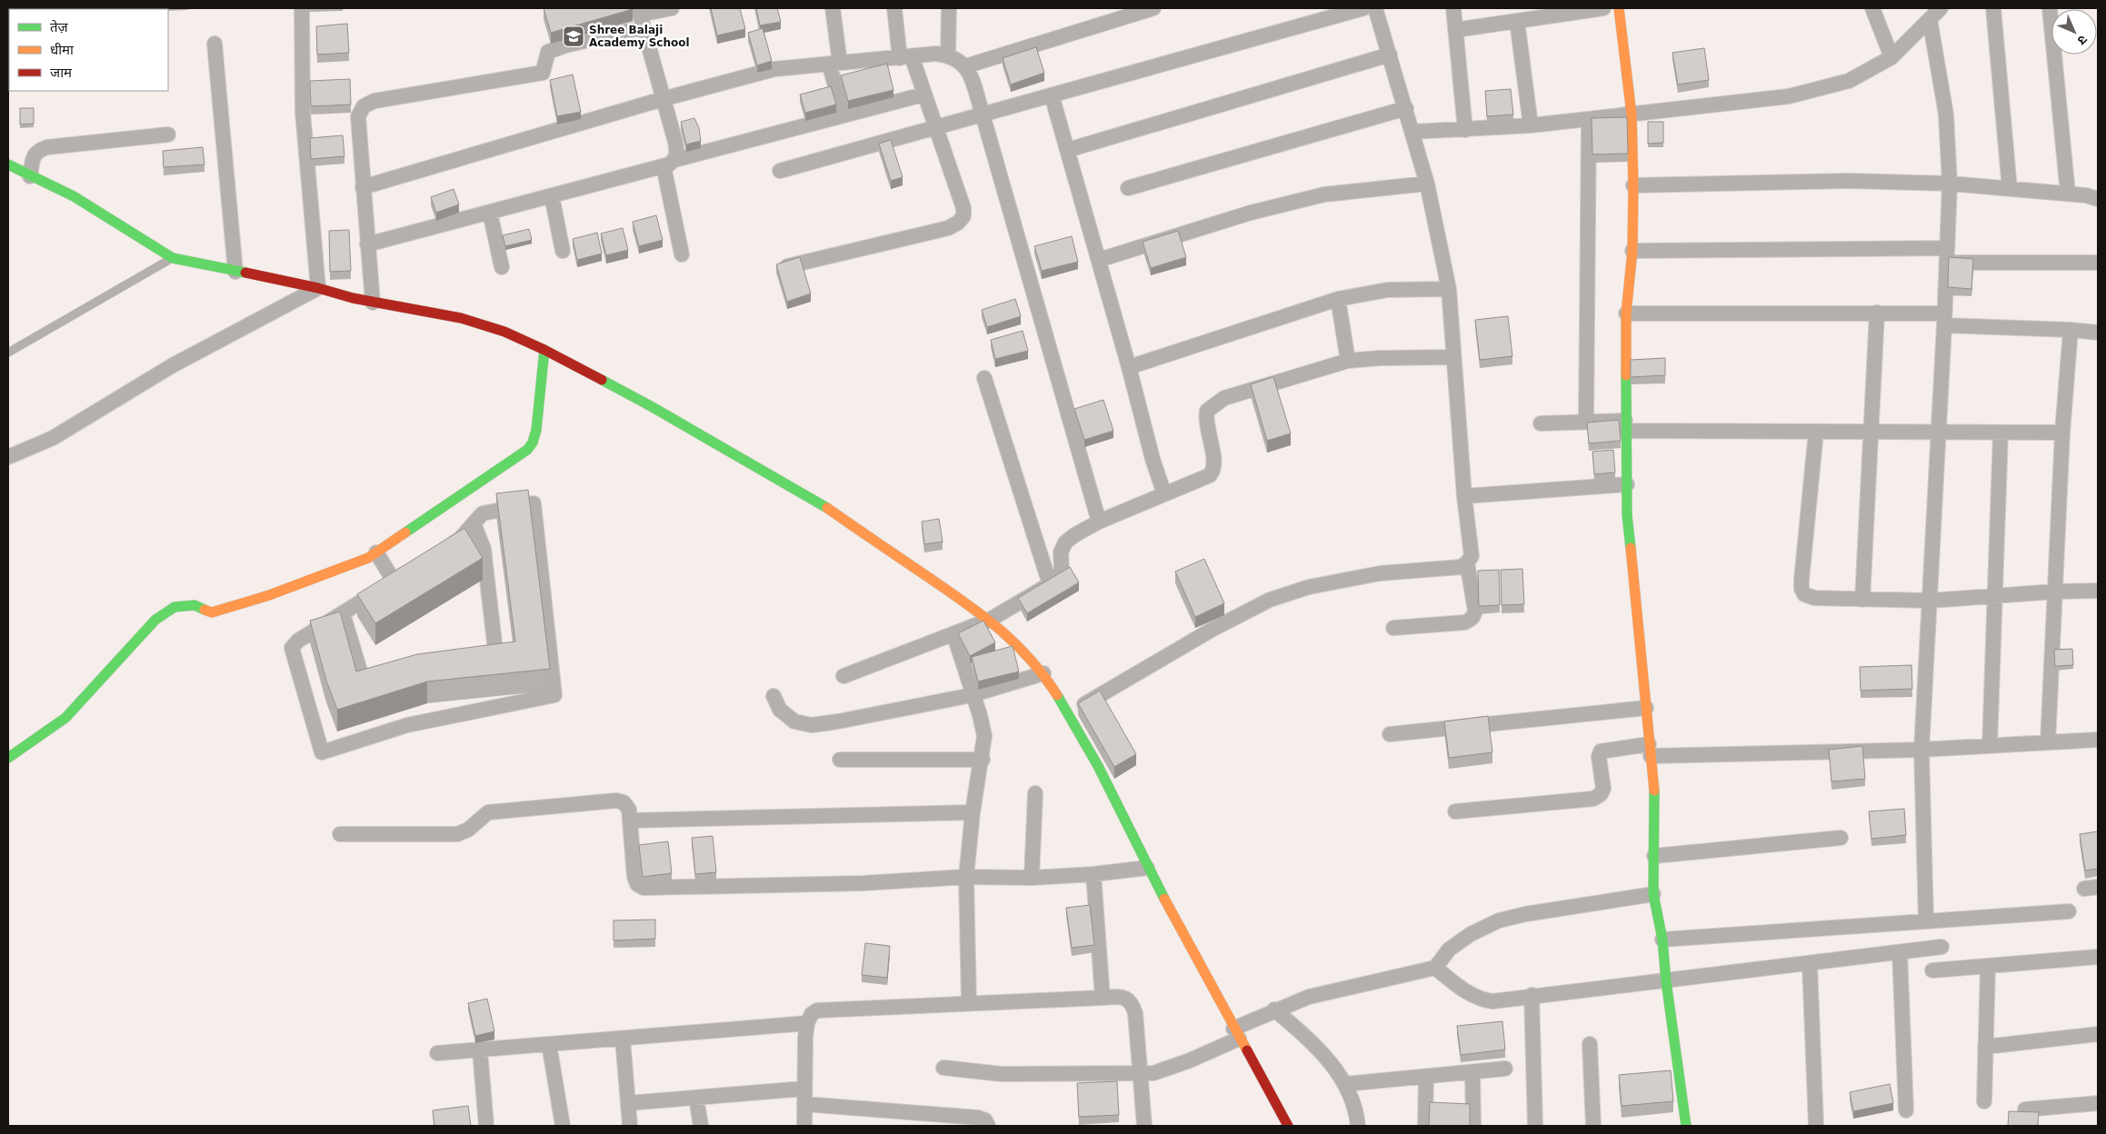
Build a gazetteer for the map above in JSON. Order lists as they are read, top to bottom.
{
  "places": {
    "school or university": ["Shree Balaji Academy School"]
  },
  "legend": ["तेज़", "धीमा", "जाम"],
  "north": "bottom right"
}
